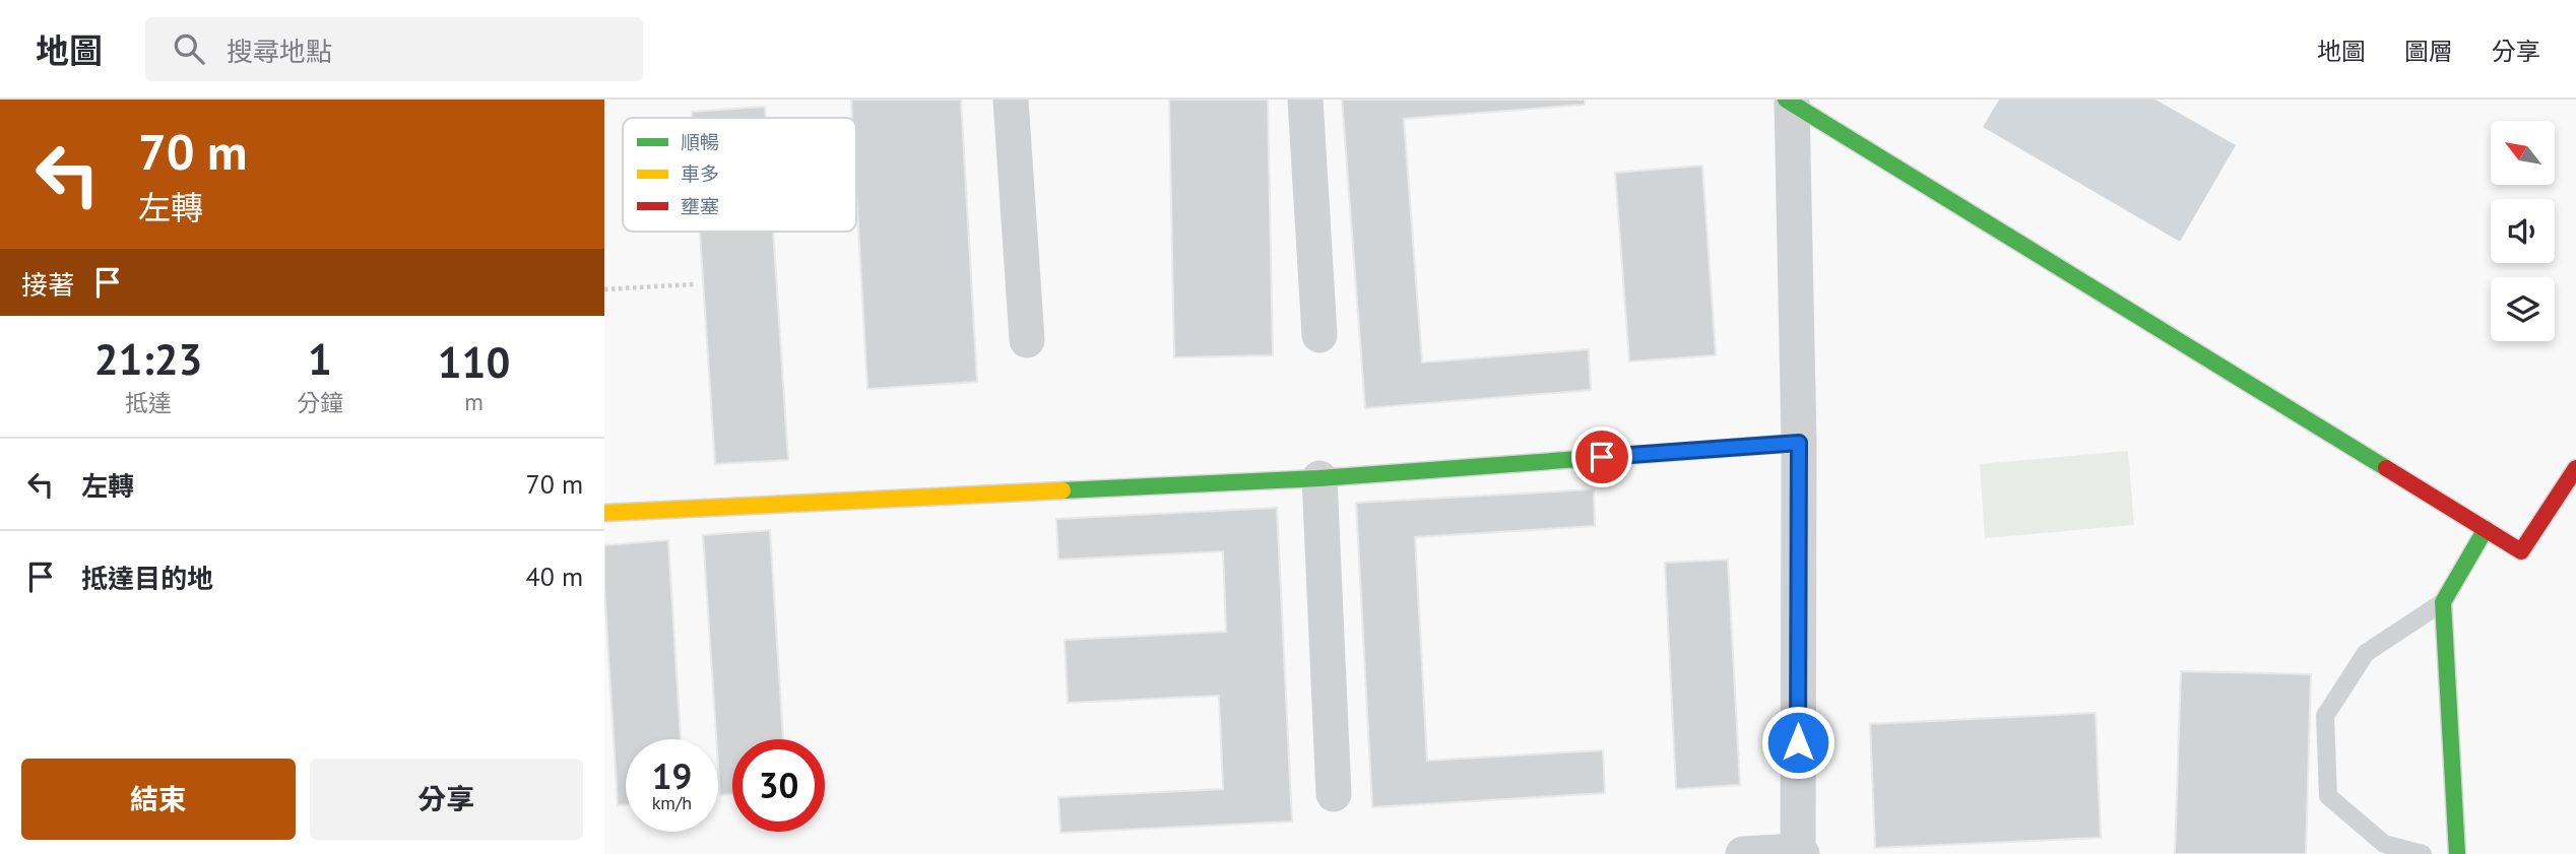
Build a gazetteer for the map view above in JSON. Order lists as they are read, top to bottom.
{
  "legend": ["順暢", "車多", "壅塞"],
  "north": "top left",
  "page": {
    "header": "地圖",
    "search": "搜尋地點",
    "nav": ["地圖", "圖層", "分享"],
    "turn": ["70 m", "左轉"],
    "then": "接著",
    "eta": [
      "21:23",
      "抵達",
      "1",
      "分鐘",
      "110",
      "m"
    ],
    "list": [
      {
        "name": "左轉",
        "value": "70 m"
      },
      {
        "name": "抵達目的地",
        "value": "40 m"
      }
    ],
    "speed": "19 km/h",
    "limit": "30",
    "buttons": ["結束", "分享"]
  }
}
